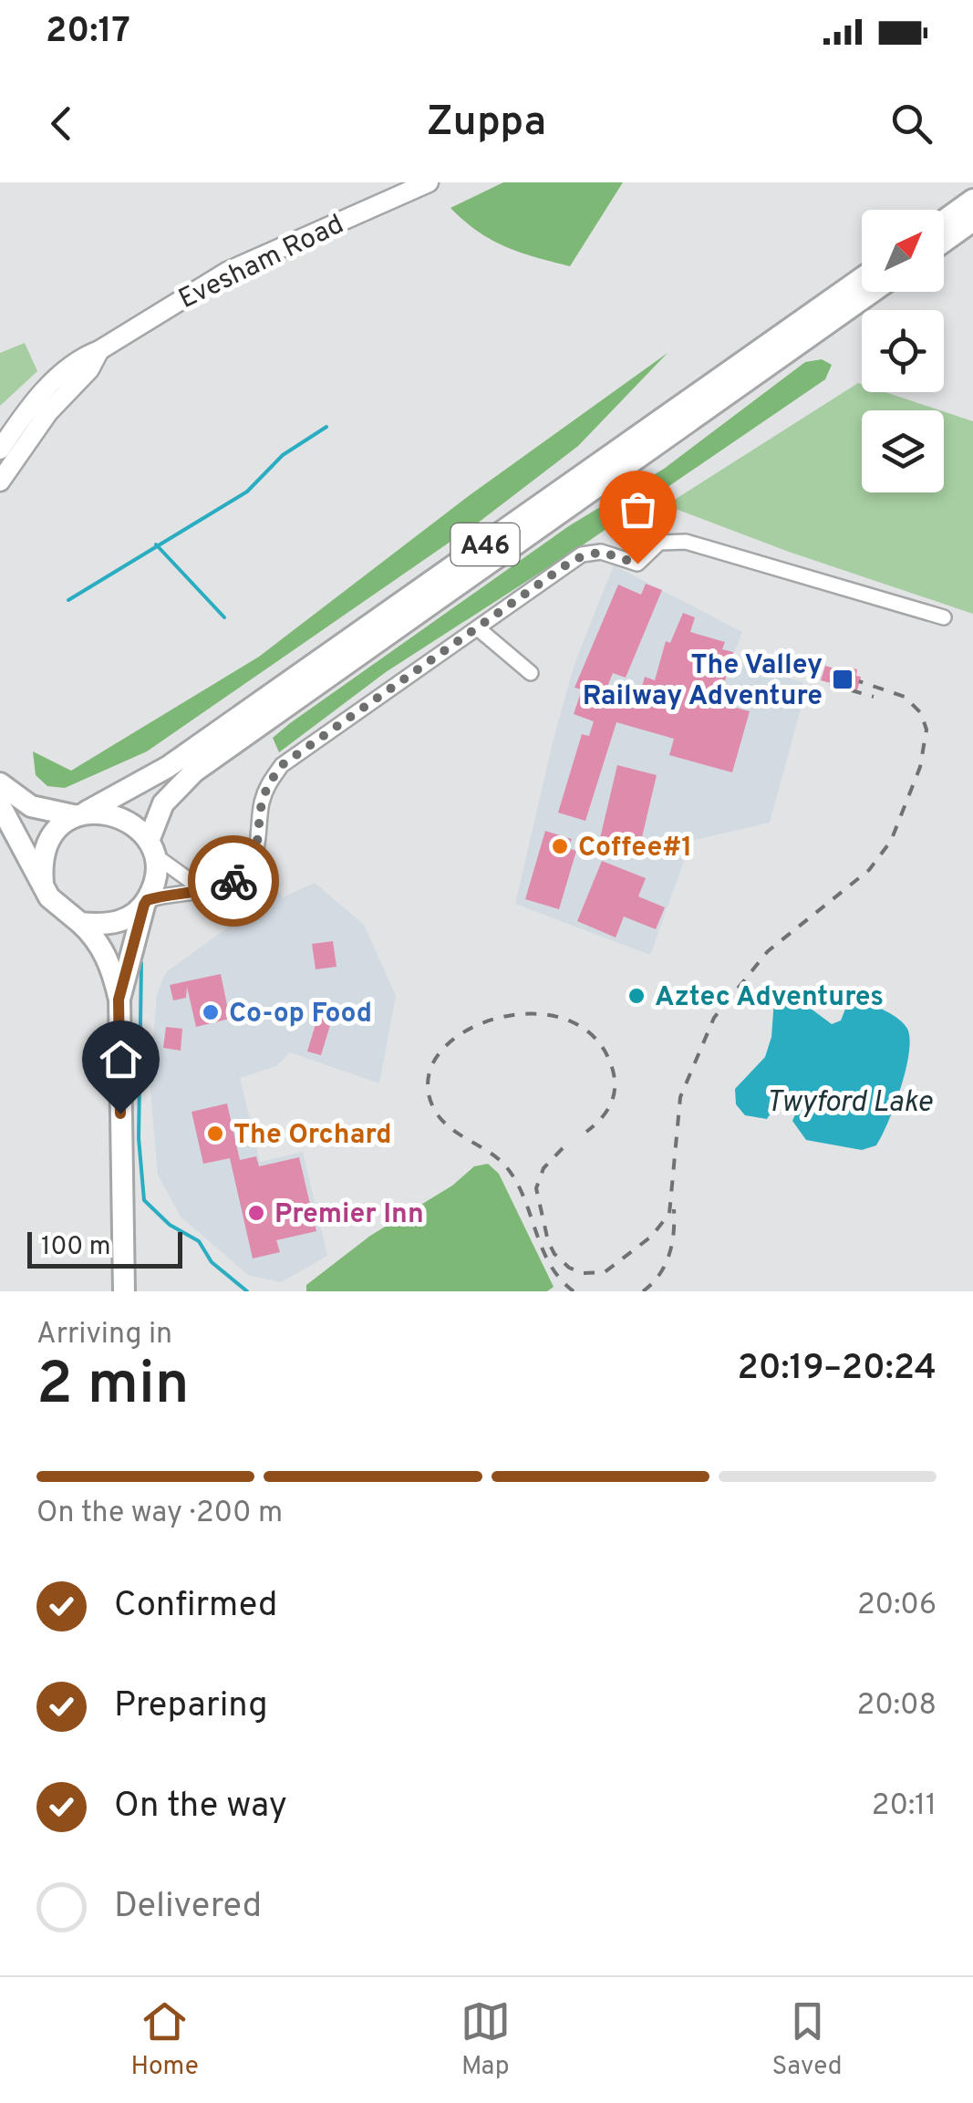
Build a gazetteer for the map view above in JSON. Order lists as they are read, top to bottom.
{
  "streets": {
    "highway": ["A46"],
    "main road": ["Evesham Road"]
  },
  "water": ["Twyford Lake"],
  "places": {
    "transit": ["The Valley Railway Adventure"],
    "other": [
      "Coffee#1",
      "Aztec Adventures",
      "Co-op Food",
      "The Orchard",
      "Premier Inn"
    ]
  },
  "scale_bar": "100 m",
  "north": "top right",
  "page": {
    "status": "20:17",
    "header": "Zuppa",
    "scale": "100 m",
    "heading": ["2 min", "Arriving in", "20:19–20:24"],
    "bar": "On the way · 200 m",
    "list": [
      ["Confirmed", "20:06"],
      ["Preparing", "20:08"],
      ["On the way", "20:11"],
      "Delivered"
    ],
    "tabs": ["Home", "Map", "Saved"]
  }
}
